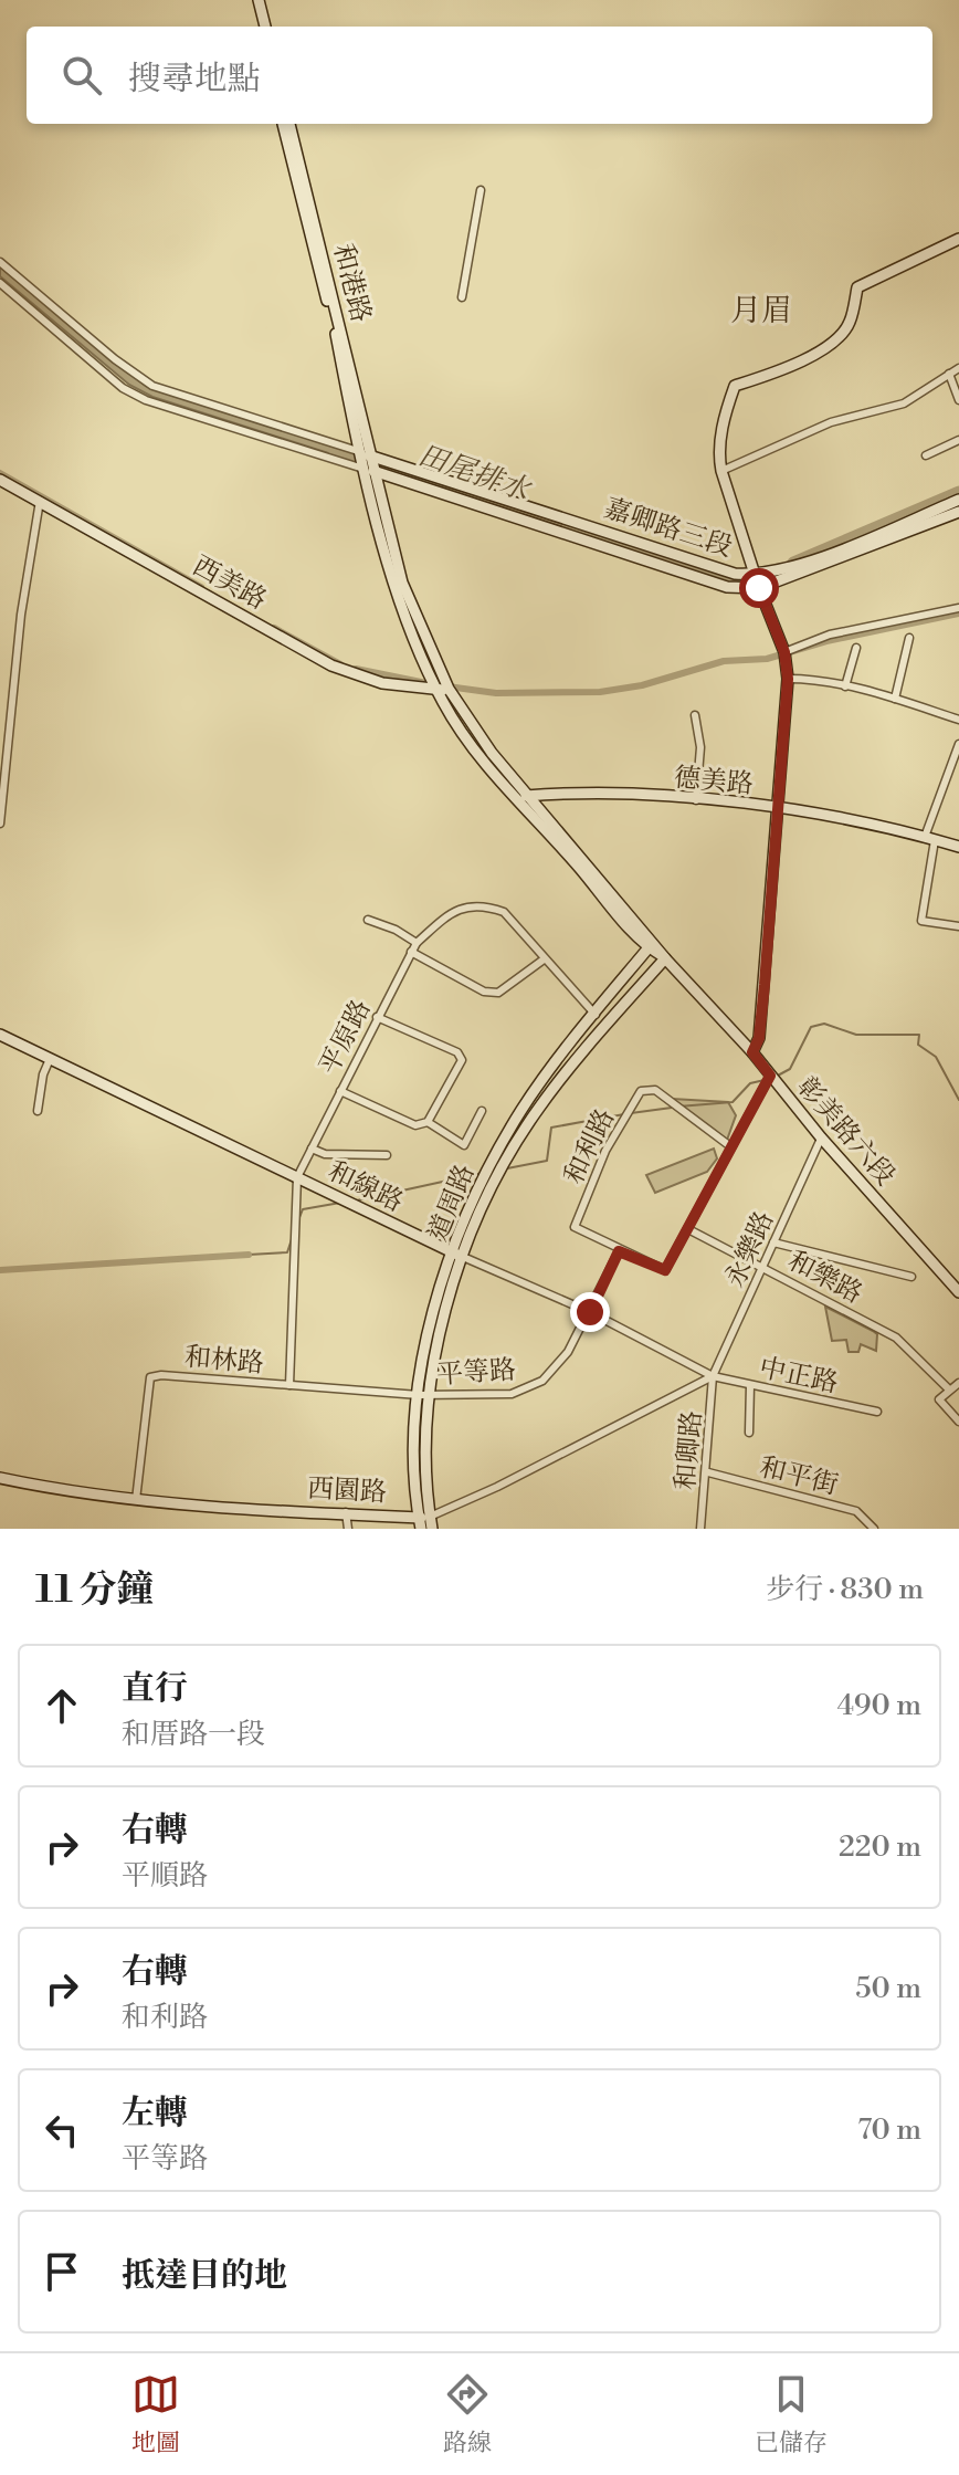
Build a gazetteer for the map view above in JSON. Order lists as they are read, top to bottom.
{
  "streets": {
    "street": [
      "和港路",
      "嘉卿路三段",
      "西美路",
      "德美路",
      "平原路",
      "彰美路六段",
      "和利路",
      "和線路",
      "道周路",
      "永樂路",
      "和樂路",
      "和林路",
      "平等路",
      "中正路",
      "和卿路",
      "和平街",
      "西園路"
    ]
  },
  "crossings": [
    ["和港路", "嘉卿路三段"],
    ["和港路", "西美路"],
    ["和港路", "彰美路六段"],
    ["西美路", "彰美路六段"],
    ["德美路", "彰美路六段"],
    ["平原路", "和線路"],
    ["平原路", "道周路"],
    ["平原路", "和林路"],
    ["彰美路六段", "道周路"],
    ["彰美路六段", "永樂路"],
    ["和利路", "和樂路"],
    ["和利路", "平等路"],
    ["和線路", "道周路"],
    ["和線路", "永樂路"],
    ["和線路", "平等路"],
    ["和線路", "中正路"],
    ["和線路", "和卿路"],
    ["和線路", "西園路"],
    ["道周路", "和林路"],
    ["道周路", "平等路"],
    ["道周路", "西園路"],
    ["永樂路", "和樂路"],
    ["永樂路", "中正路"],
    ["永樂路", "和卿路"],
    ["永樂路", "西園路"],
    ["和林路", "平等路"],
    ["和林路", "西園路"],
    ["中正路", "和卿路"],
    ["中正路", "西園路"],
    ["和卿路", "和平街"],
    ["和卿路", "西園路"]
  ],
  "districts": ["月眉"],
  "water": ["田尾排水"],
  "page": {
    "search": "搜尋地點",
    "heading": ["11 分鐘", "步行 · 830 m"],
    "list": [
      ["直行", "和厝路一段", "490 m"],
      ["右轉", "平順路", "220 m"],
      ["右轉", "和利路", "50 m"],
      ["左轉", "平等路", "70 m"],
      "抵達目的地"
    ],
    "nav": ["地圖", "路線", "已儲存"]
  }
}
